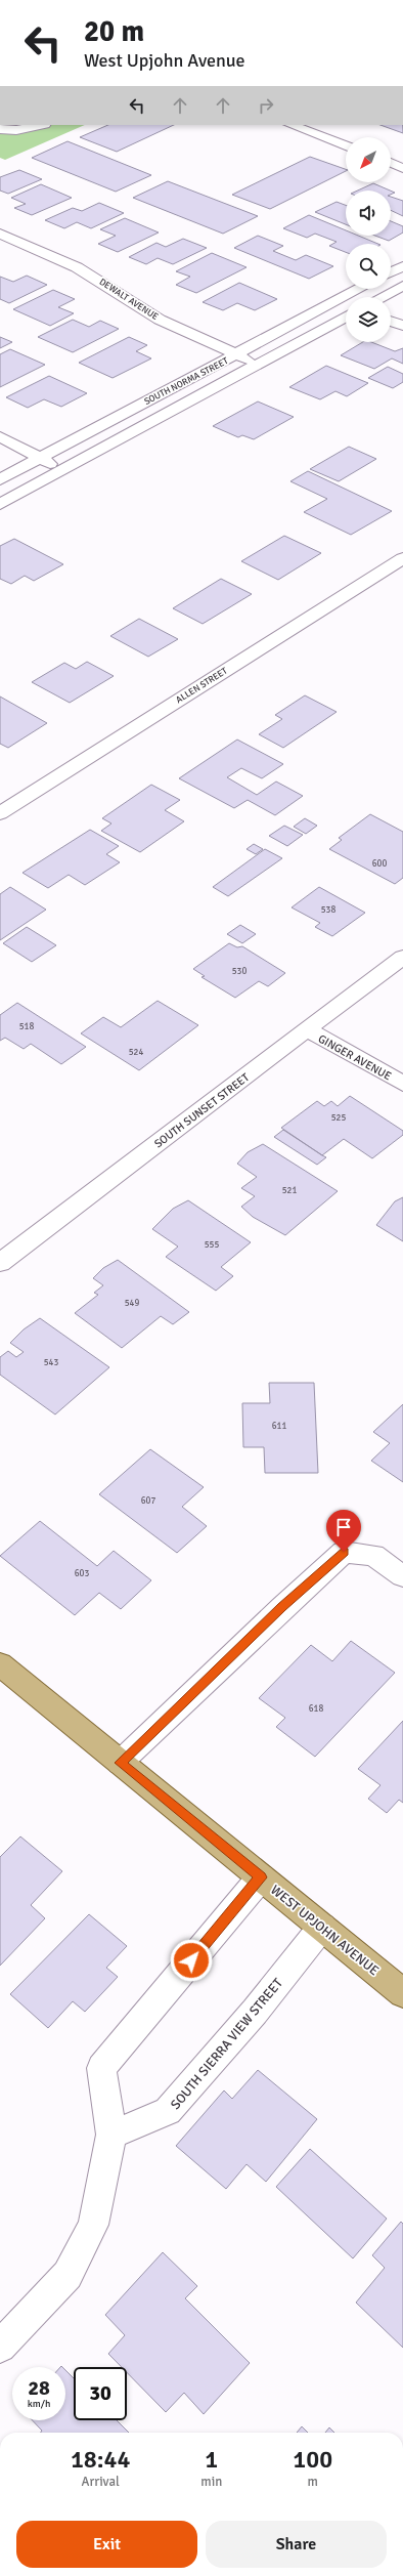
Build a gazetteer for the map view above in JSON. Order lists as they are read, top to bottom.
{
  "streets": {
    "main road": ["WEST UPJOHN AVENUE"],
    "street": [
      "DEWALT AVENUE",
      "SOUTH NORMA STREET",
      "ALLEN STREET",
      "GINGER AVENUE",
      "SOUTH SUNSET STREET",
      "SOUTH SIERRA VIEW STREET"
    ]
  },
  "crossings": [
    ["DEWALT AVENUE", "SOUTH NORMA STREET"],
    ["GINGER AVENUE", "SOUTH SUNSET STREET"],
    ["WEST UPJOHN AVENUE", "SOUTH SIERRA VIEW STREET"]
  ],
  "house_numbers": [
    "600",
    "538",
    "530",
    "518",
    "524",
    "525",
    "521",
    "555",
    "549",
    "543",
    "611",
    "607",
    "603",
    "618"
  ],
  "north": "bottom left",
  "page": {
    "turn": ["20 m", "West Upjohn Avenue"],
    "speed": "28 km/h",
    "limit": "30",
    "eta": [
      "18:44",
      "Arrival",
      "1",
      "min",
      "100",
      "m"
    ],
    "buttons": ["Exit", "Share"]
  }
}
